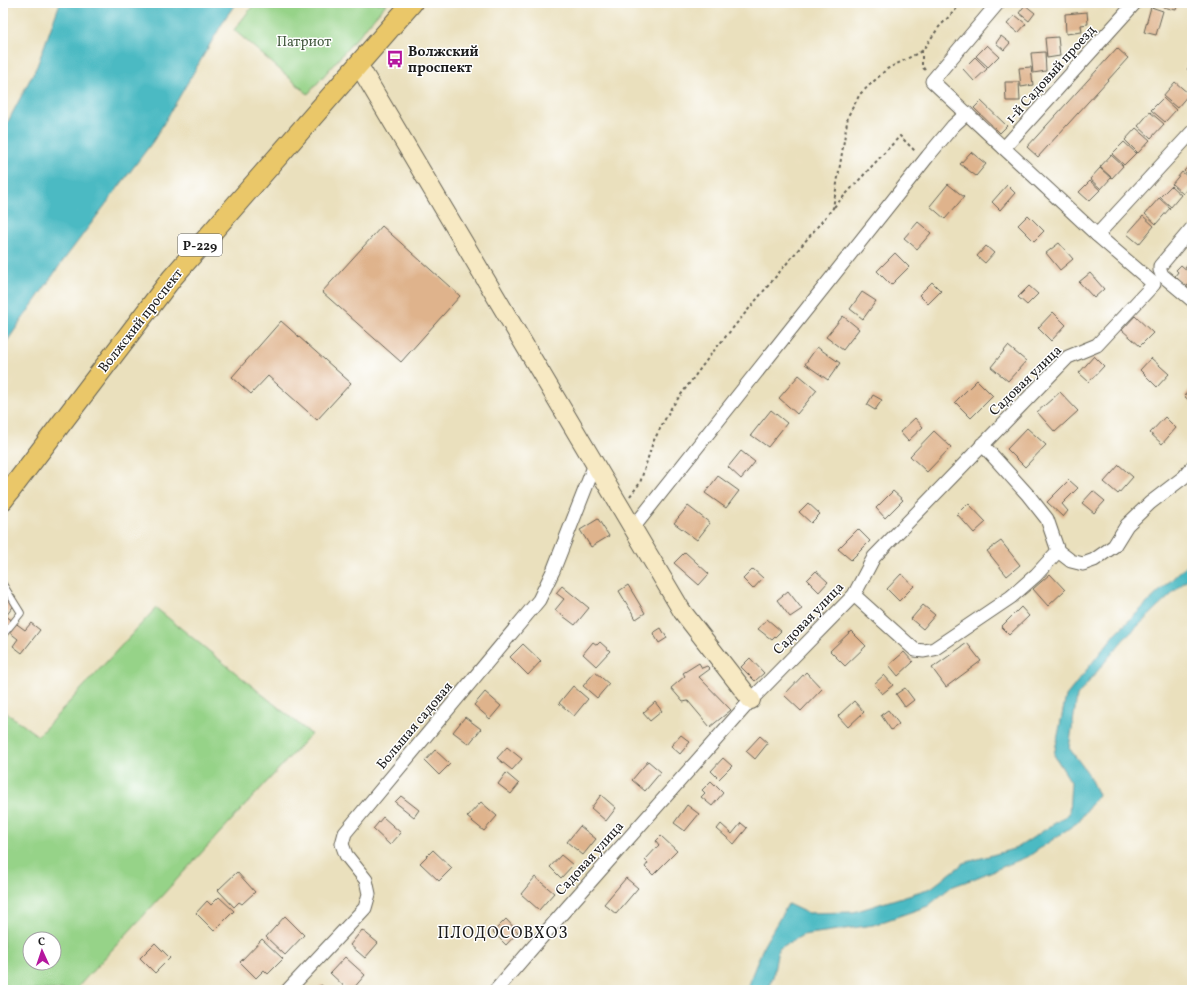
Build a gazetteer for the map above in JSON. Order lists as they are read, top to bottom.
{
  "streets": {
    "main road": ["Р-229", "Волжский проспект"],
    "street": ["1-й Садовый проезд", "Садовая улица", "Большая садовая"]
  },
  "districts": ["ПЛОДОСОВХОЗ"],
  "parks": ["Патриот"],
  "places": {
    "bus stop": ["Волжский проспект"]
  },
  "north": "top"
}
